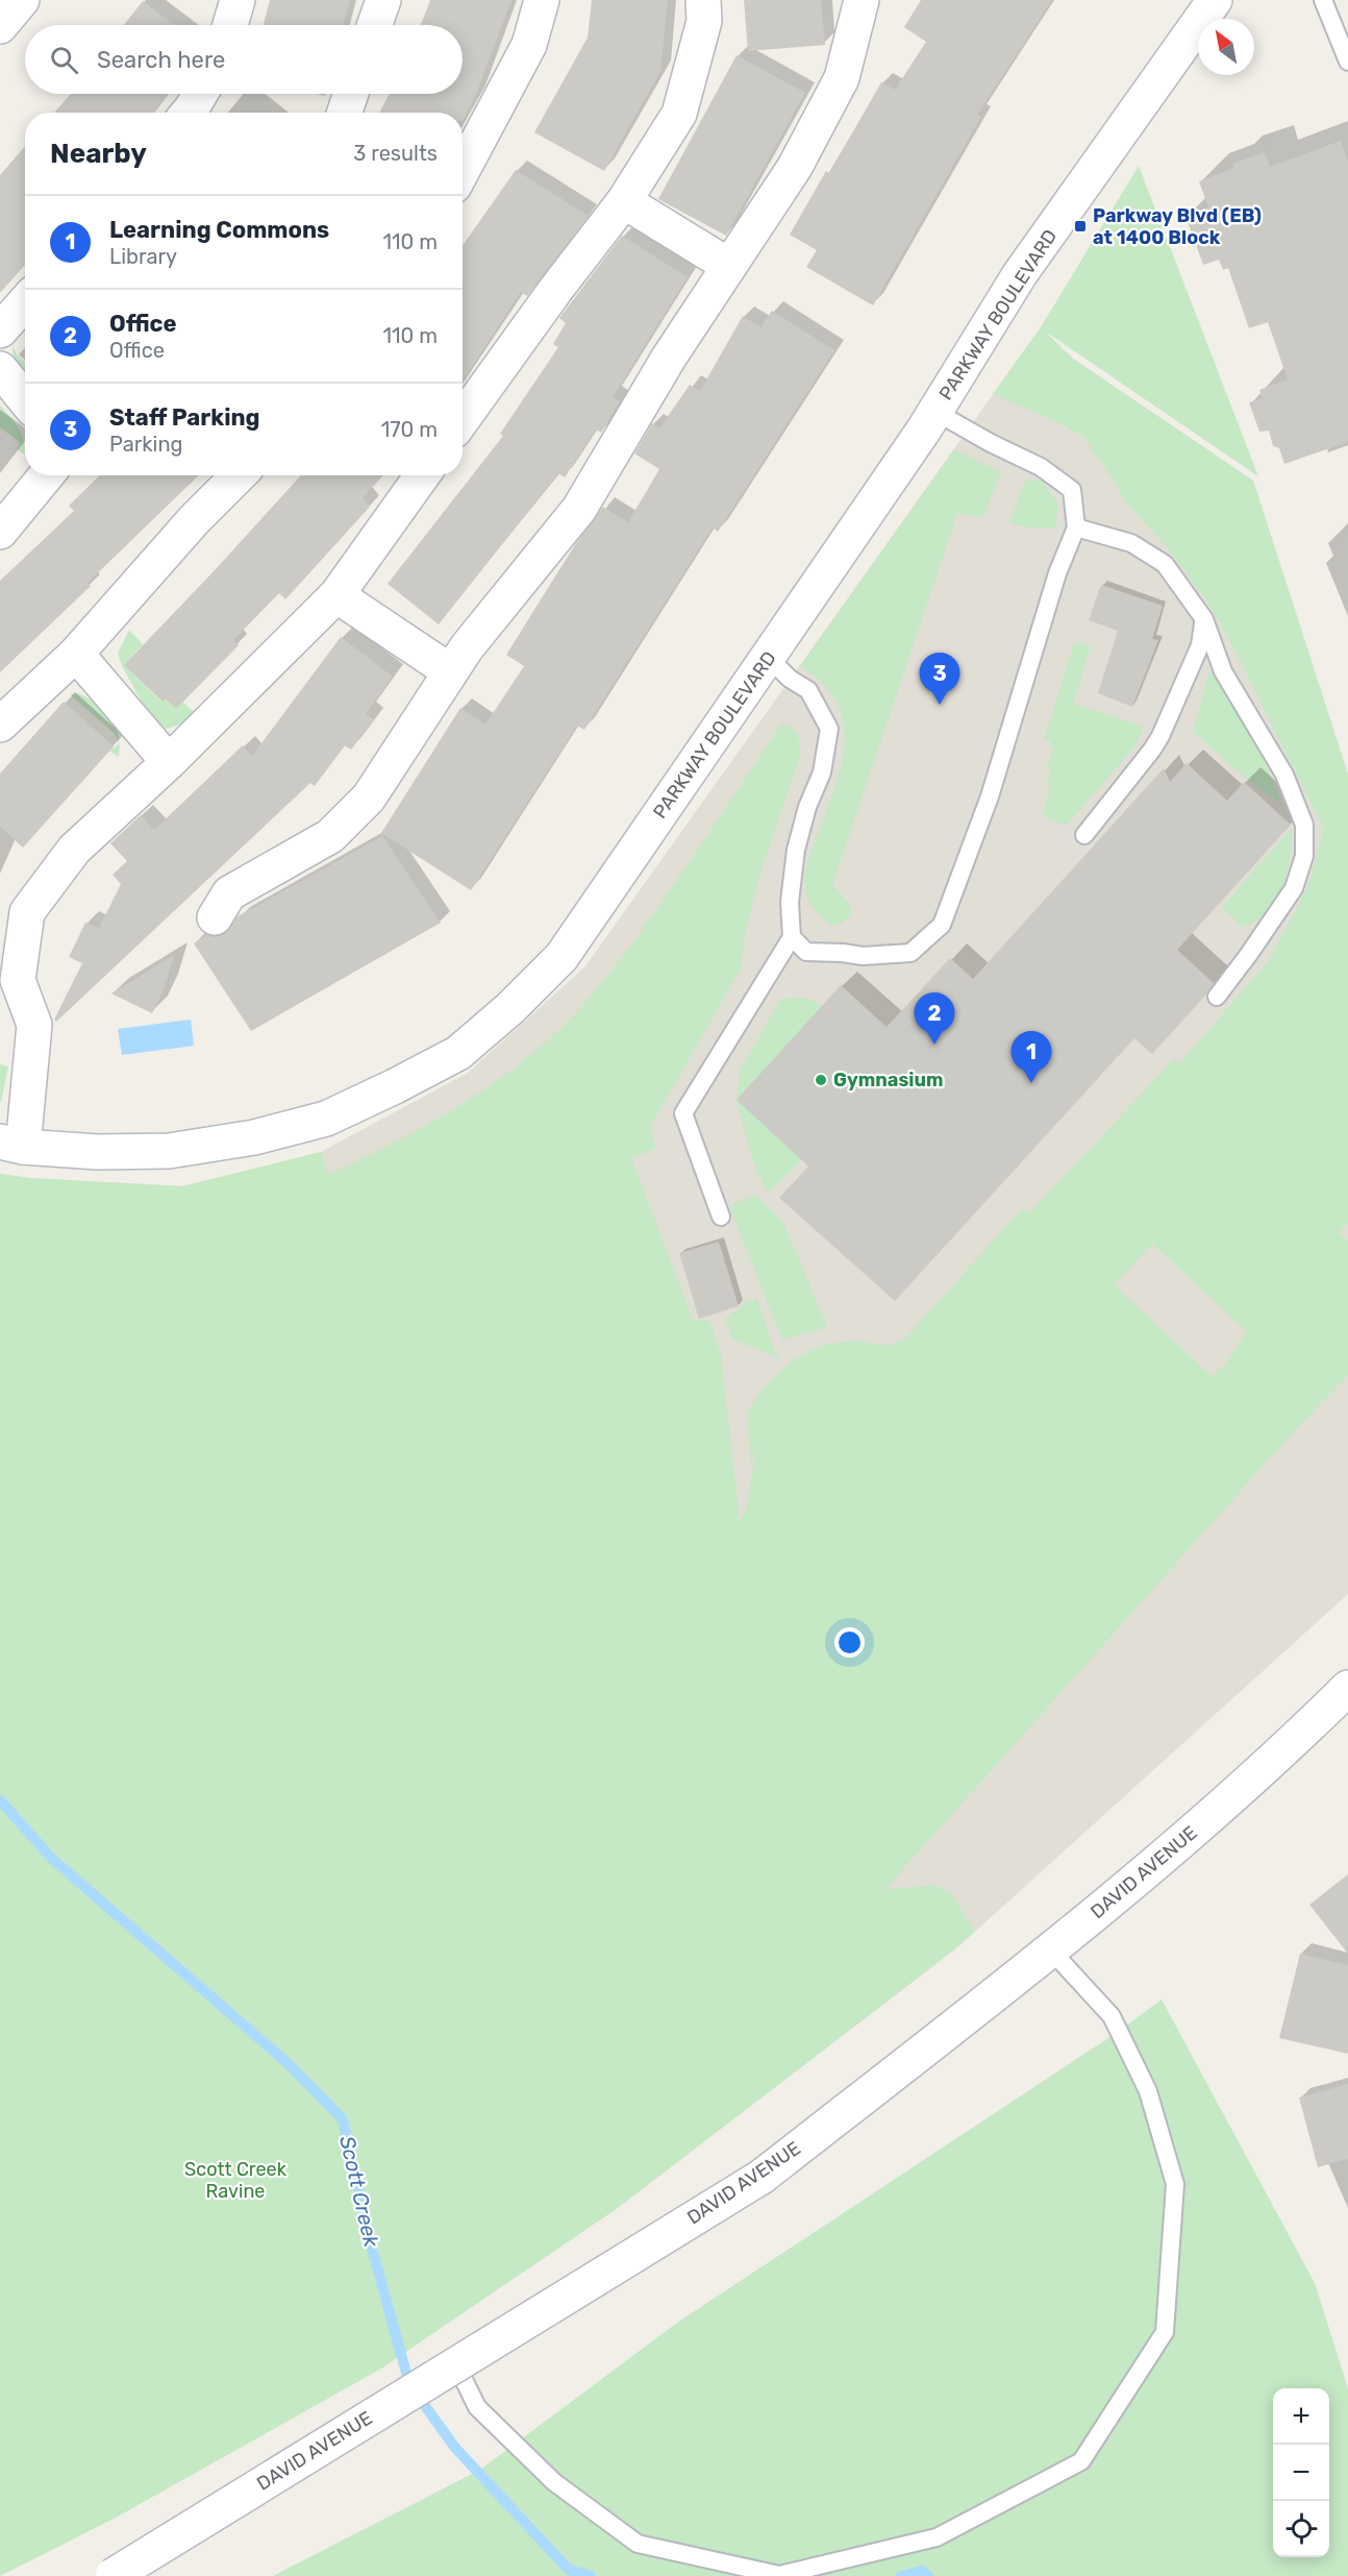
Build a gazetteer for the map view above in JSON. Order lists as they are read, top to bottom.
{
  "streets": {
    "street": ["PARKWAY BOULEVARD", "DAVID AVENUE"]
  },
  "water": ["Scott Creek"],
  "parks": ["Scott Creek Ravine"],
  "places": {
    "transit": ["Parkway Blvd (EB) at 1400 Block"],
    "other": ["Gymnasium"]
  },
  "north": "top left",
  "page": {
    "search": "Search here",
    "heading": ["Nearby", "3 results"],
    "list": [
      {
        "mark": "1",
        "name": "Learning Commons",
        "note": "Library",
        "value": "110 m"
      },
      {
        "mark": "2",
        "name": "Office",
        "note": "Office",
        "value": "110 m"
      },
      {
        "mark": "3",
        "name": "Staff Parking",
        "note": "Parking",
        "value": "170 m"
      }
    ],
    "pins": ["3", "2", "1"],
    "map_buttons": ["+", "−"]
  }
}
